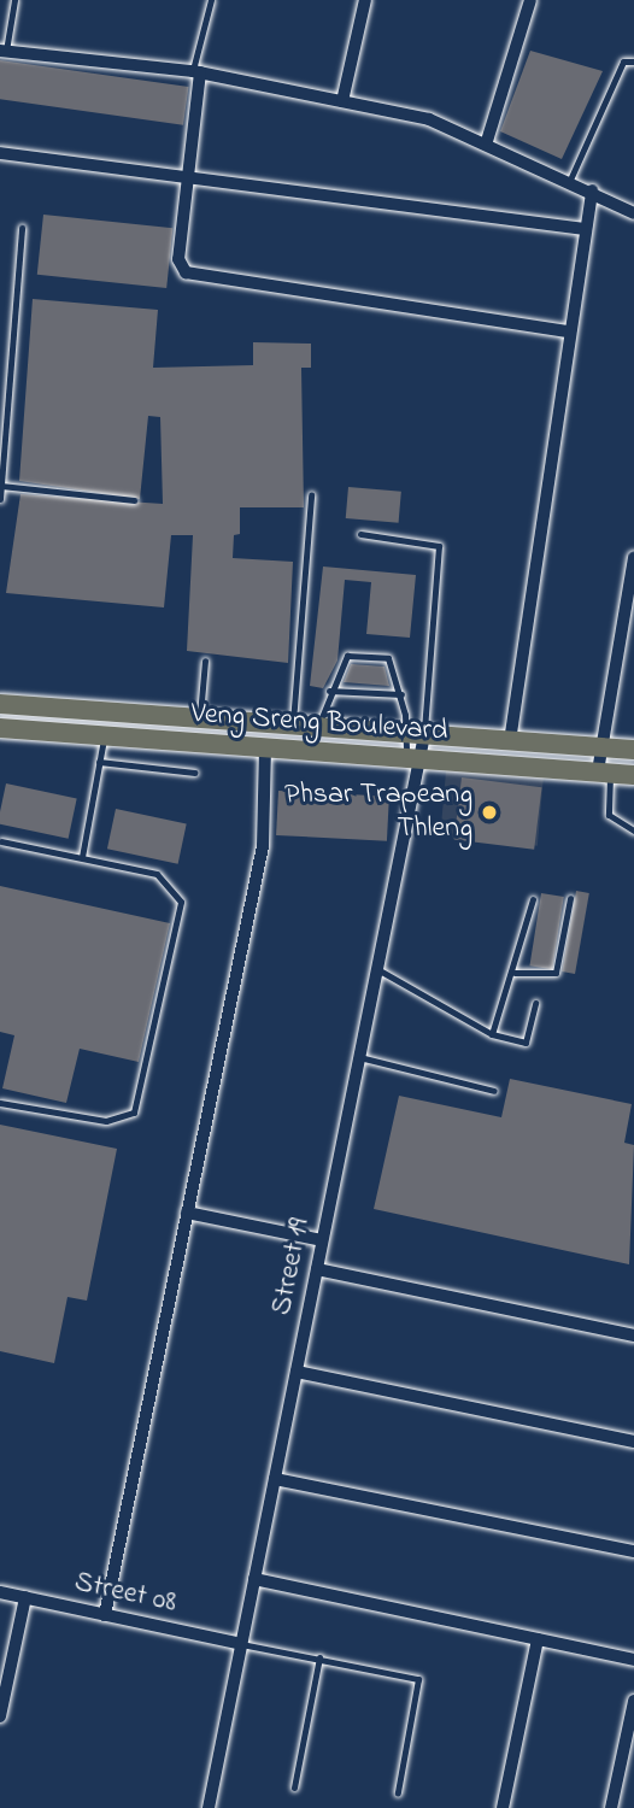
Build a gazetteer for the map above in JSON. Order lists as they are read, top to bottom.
{
  "streets": {
    "main road": ["Veng Sreng Boulevard"],
    "street": ["Street 19", "Street 08"]
  },
  "crossings": [
    ["Veng Sreng Boulevard", "Street 19"],
    ["Street 19", "Street 08"]
  ],
  "places": ["Phsar Trapeang Thleng"]
}
